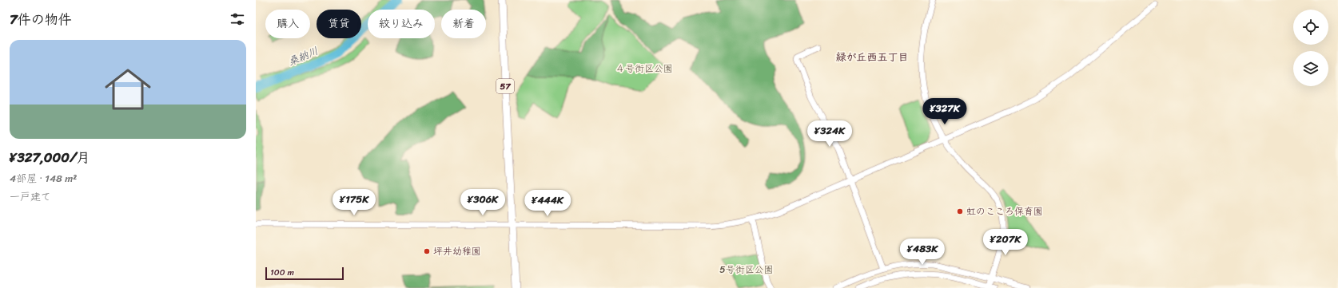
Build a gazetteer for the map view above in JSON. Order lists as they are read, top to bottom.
{
  "streets": {
    "main road": ["57"]
  },
  "districts": ["緑が丘西五丁目"],
  "water": ["桑納川"],
  "parks": ["４号街区公園", "5号街区公園"],
  "places": ["虹のこころ保育園", "坪井幼稚園"],
  "scale_bar": "100 m",
  "page": {
    "heading": "7件の物件",
    "chip": [
      "購入",
      "賃貸",
      "絞り込み",
      "新着"
    ],
    "list": [
      {
        "name": "¥327,000/月",
        "note": "4部屋 · 148 m² · 一戸建て"
      }
    ],
    "price": [
      "¥327K",
      "¥324K",
      "¥175K",
      "¥306K",
      "¥444K",
      "¥207K",
      "¥483K"
    ],
    "scale": "100 m"
  }
}
